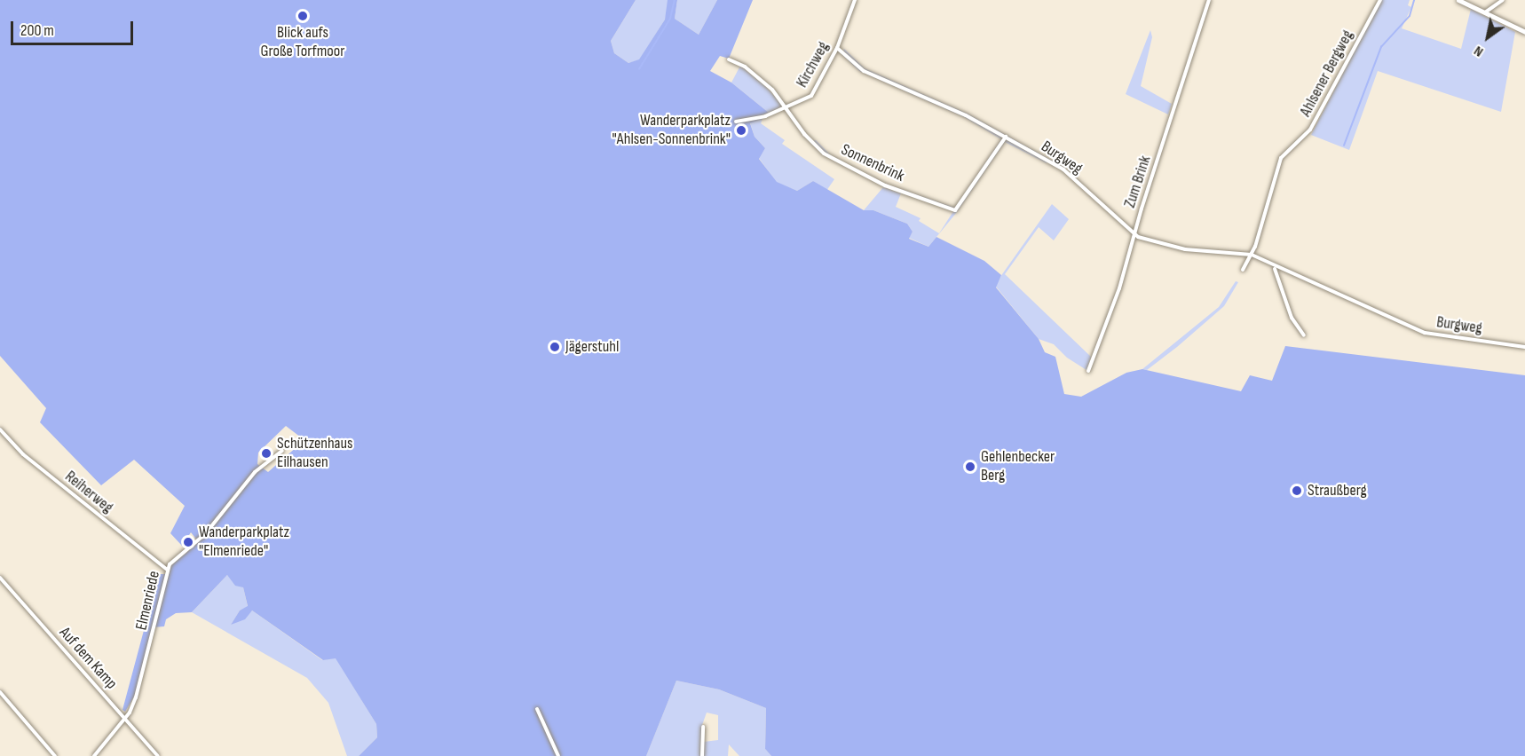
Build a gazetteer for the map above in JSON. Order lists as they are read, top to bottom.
{
  "streets": {
    "street": [
      "Kirchweg",
      "Ahlsener Bergweg",
      "Burgweg",
      "Sonnenbrink",
      "Zum Brink",
      "Reiherweg",
      "Elmenriede",
      "Auf dem Kamp"
    ]
  },
  "crossings": [
    ["Kirchweg", "Burgweg"],
    ["Kirchweg", "Sonnenbrink"],
    ["Ahlsener Bergweg", "Burgweg"],
    ["Burgweg", "Sonnenbrink"],
    ["Burgweg", "Zum Brink"],
    ["Reiherweg", "Elmenriede"],
    ["Elmenriede", "Auf dem Kamp"]
  ],
  "places": [
    "Blick aufs Große Torfmoor",
    "Wanderparkplatz \"Ahlsen-Sonnenbrink\"",
    "Jägerstuhl",
    "Schützenhaus Eilhausen",
    "Gehlenbecker Berg",
    "Straußberg",
    "Wanderparkplatz \"Elmenriede\""
  ],
  "scale_bar": "200 m",
  "north": "bottom left"
}
